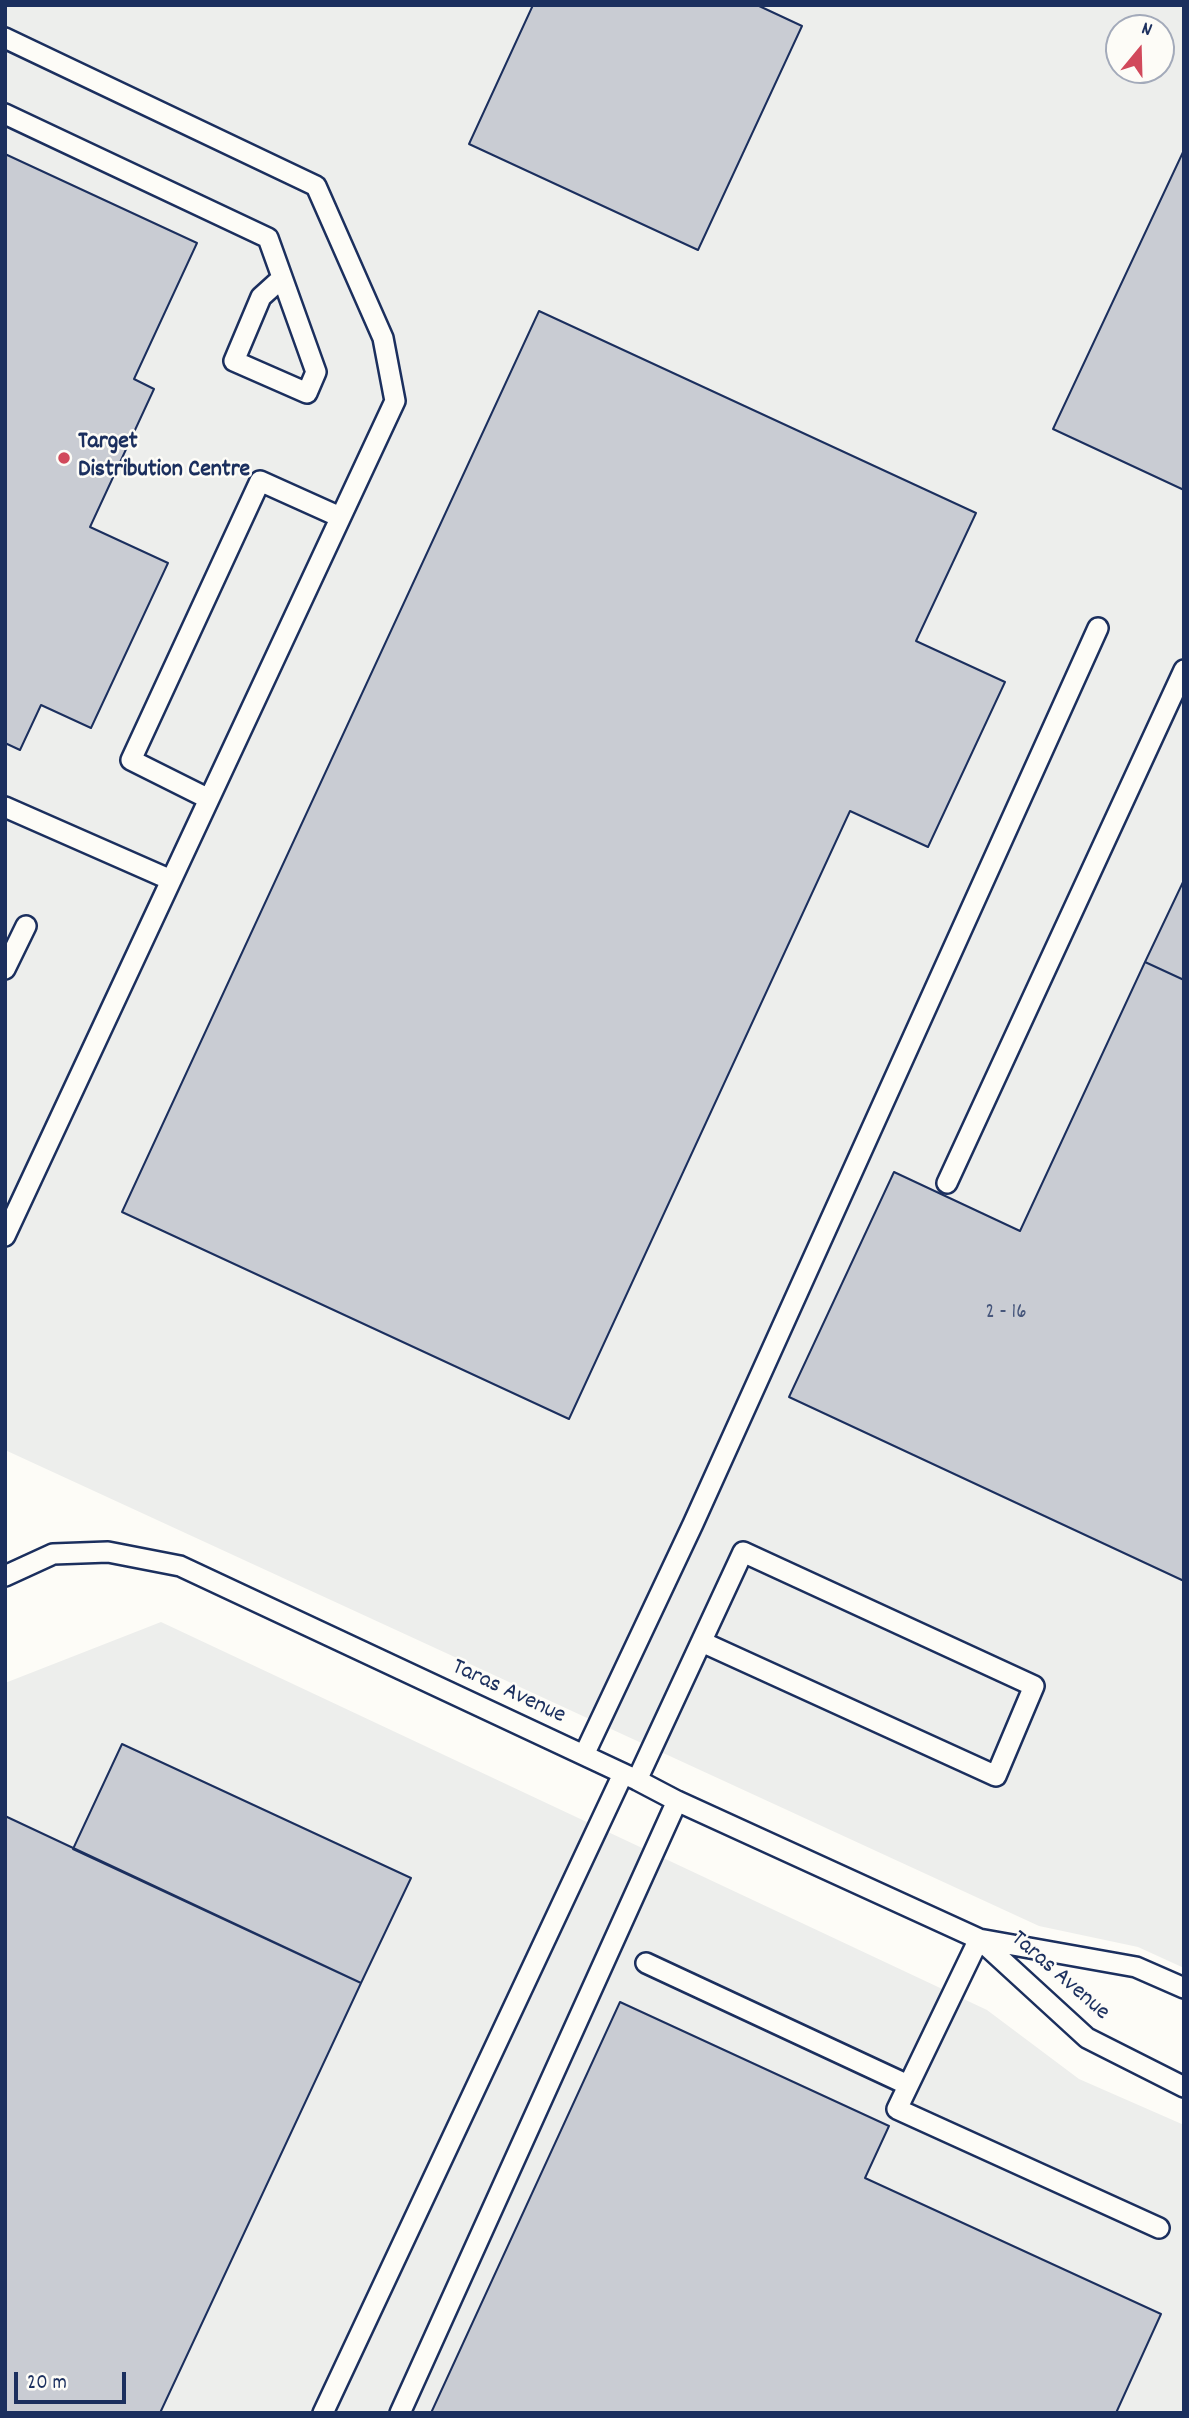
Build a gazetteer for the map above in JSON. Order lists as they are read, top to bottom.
{
  "streets": {
    "lane": ["Taras Avenue"]
  },
  "places": ["Target Distribution Centre"],
  "house_numbers": ["2 - 16"],
  "scale_bar": "20 m",
  "north": "top"
}
